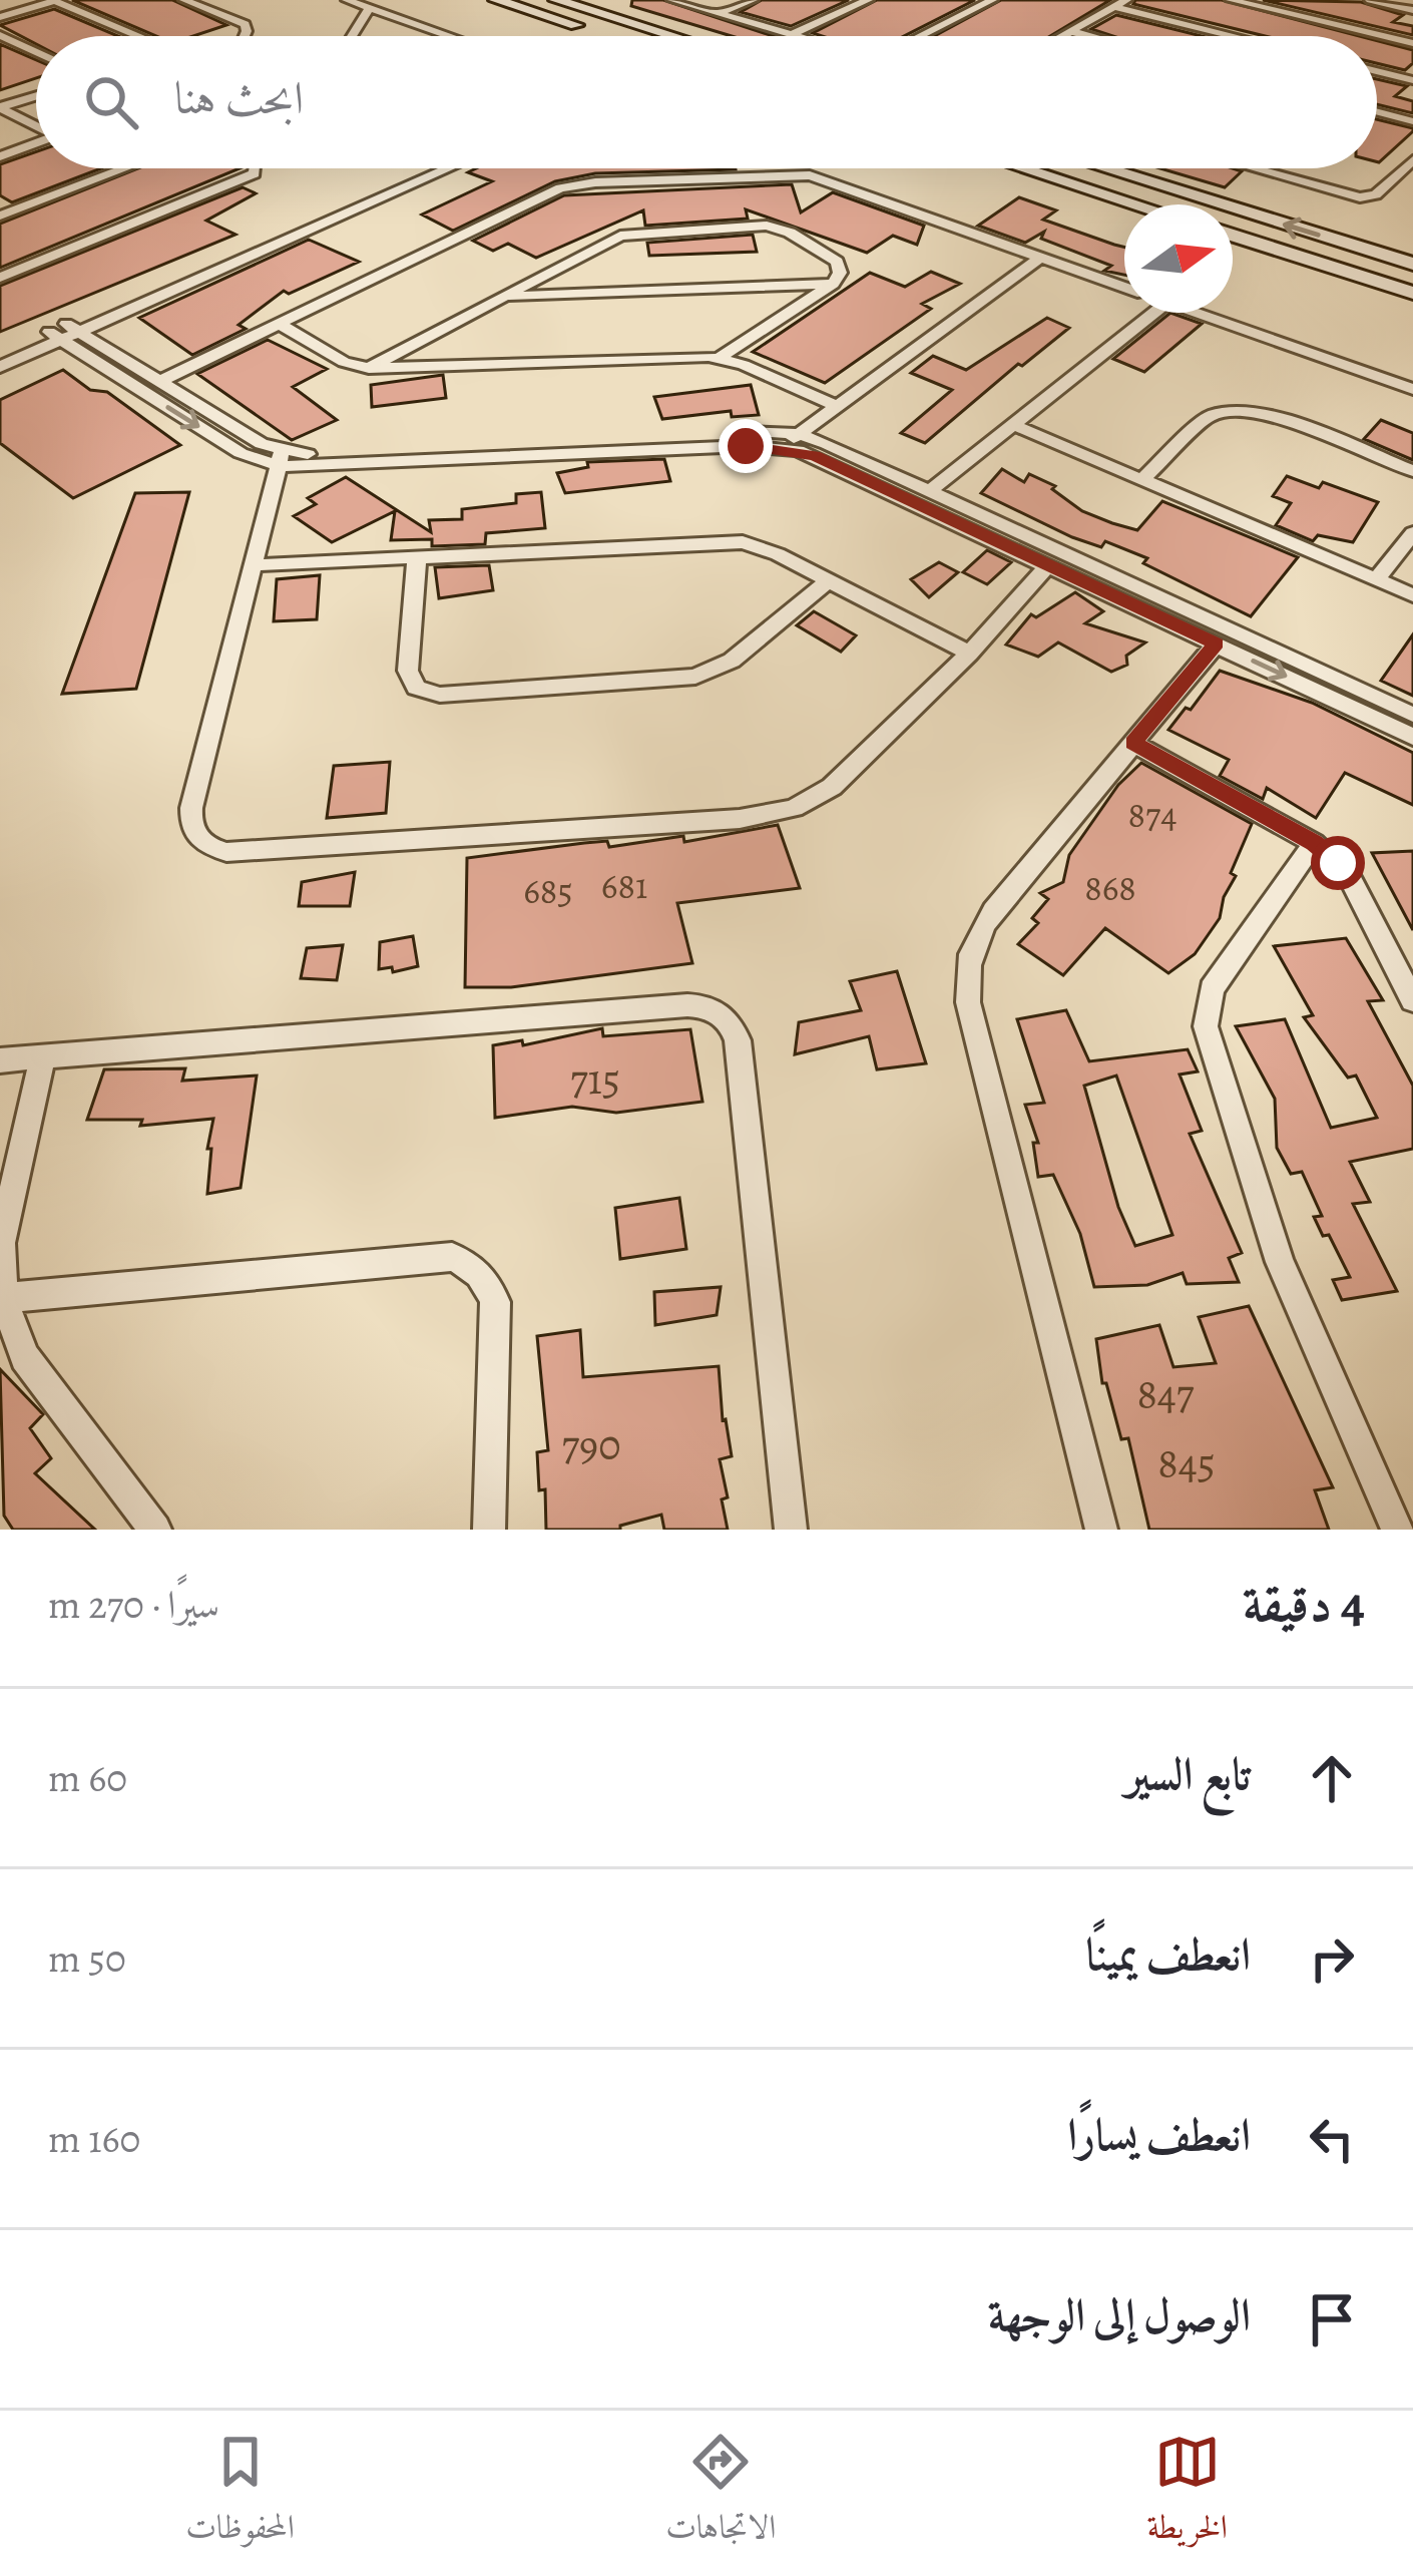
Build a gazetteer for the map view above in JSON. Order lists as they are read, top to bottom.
{
  "house_numbers": [
    "874",
    "681",
    "868",
    "685",
    "715",
    "847",
    "790",
    "845"
  ],
  "north": "right",
  "page": {
    "search": "ابحث هنا",
    "heading": ["4 دقيقة", "سيرًا · 270 m"],
    "list": [
      ["تابع السير", "60 m"],
      ["انعطف يمينًا", "50 m"],
      ["انعطف يسارًا", "160 m"],
      "الوصول إلى الوجهة"
    ],
    "nav": ["الخريطة", "الاتجاهات", "المحفوظات"]
  }
}
